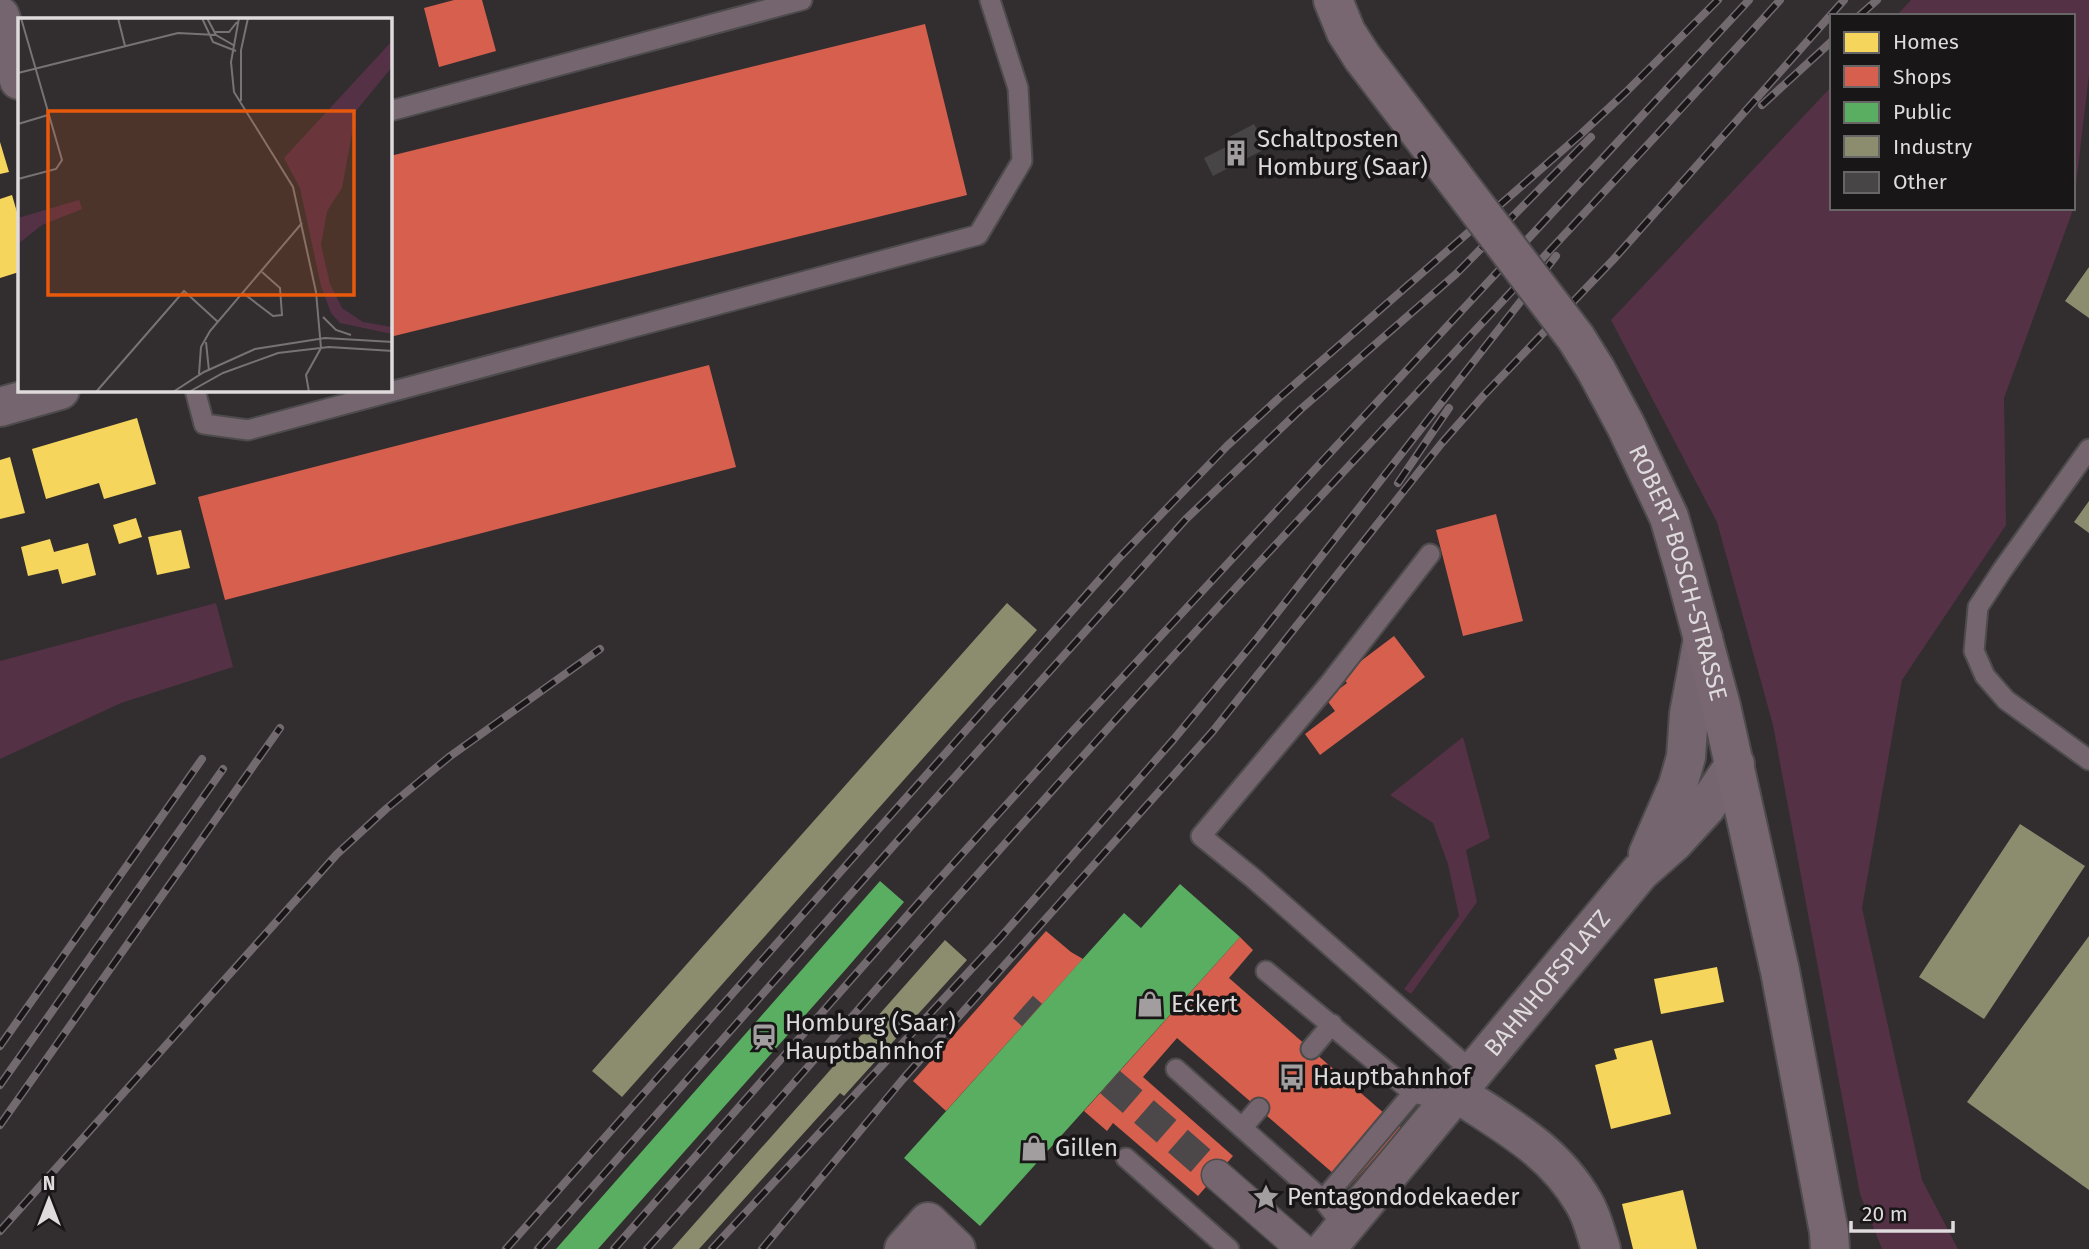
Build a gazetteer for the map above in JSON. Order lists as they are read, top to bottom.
{
  "streets": {
    "main road": ["ROBERT-BOSCH-STRASSE"],
    "street": ["BAHNHOFSPLATZ"]
  },
  "places": {
    "building": ["Schaltposten Homburg (Saar)"],
    "shop": ["Eckert", "Gillen"],
    "station": ["Homburg (Saar) Hauptbahnhof"],
    "bus stop": ["Hauptbahnhof"],
    "place": ["Pentagondodekaeder"]
  },
  "legend": [
    "Homes",
    "Shops",
    "Public",
    "Industry",
    "Other"
  ],
  "scale_bar": "20 m",
  "north": "top"
}
